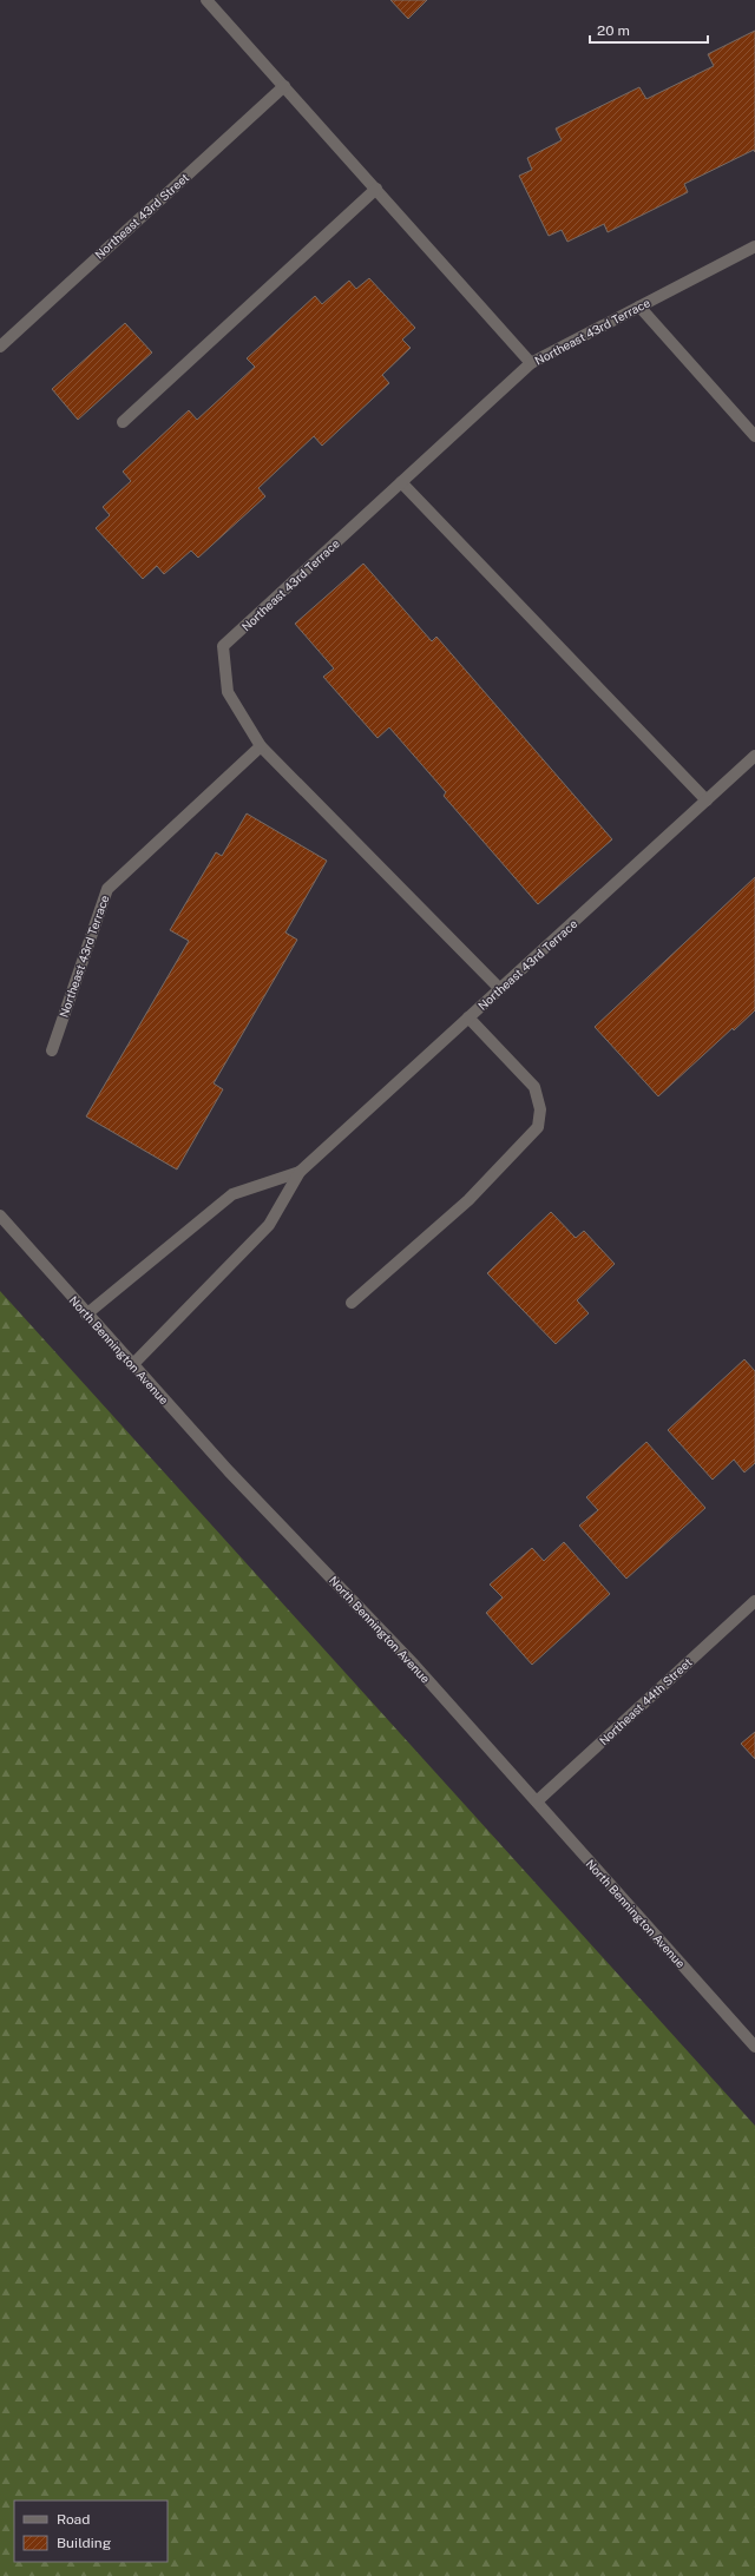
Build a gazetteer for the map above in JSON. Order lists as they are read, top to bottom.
{
  "streets": {
    "street": [
      "Northeast 43rd Street",
      "Northeast 43rd Terrace",
      "North Bennington Avenue",
      "Northeast 44th Street"
    ]
  },
  "crossings": [
    ["Northeast 43rd Terrace", "North Bennington Avenue"],
    ["North Bennington Avenue", "Northeast 44th Street"]
  ],
  "legend": ["Road", "Building"],
  "scale_bar": "20 m"
}
